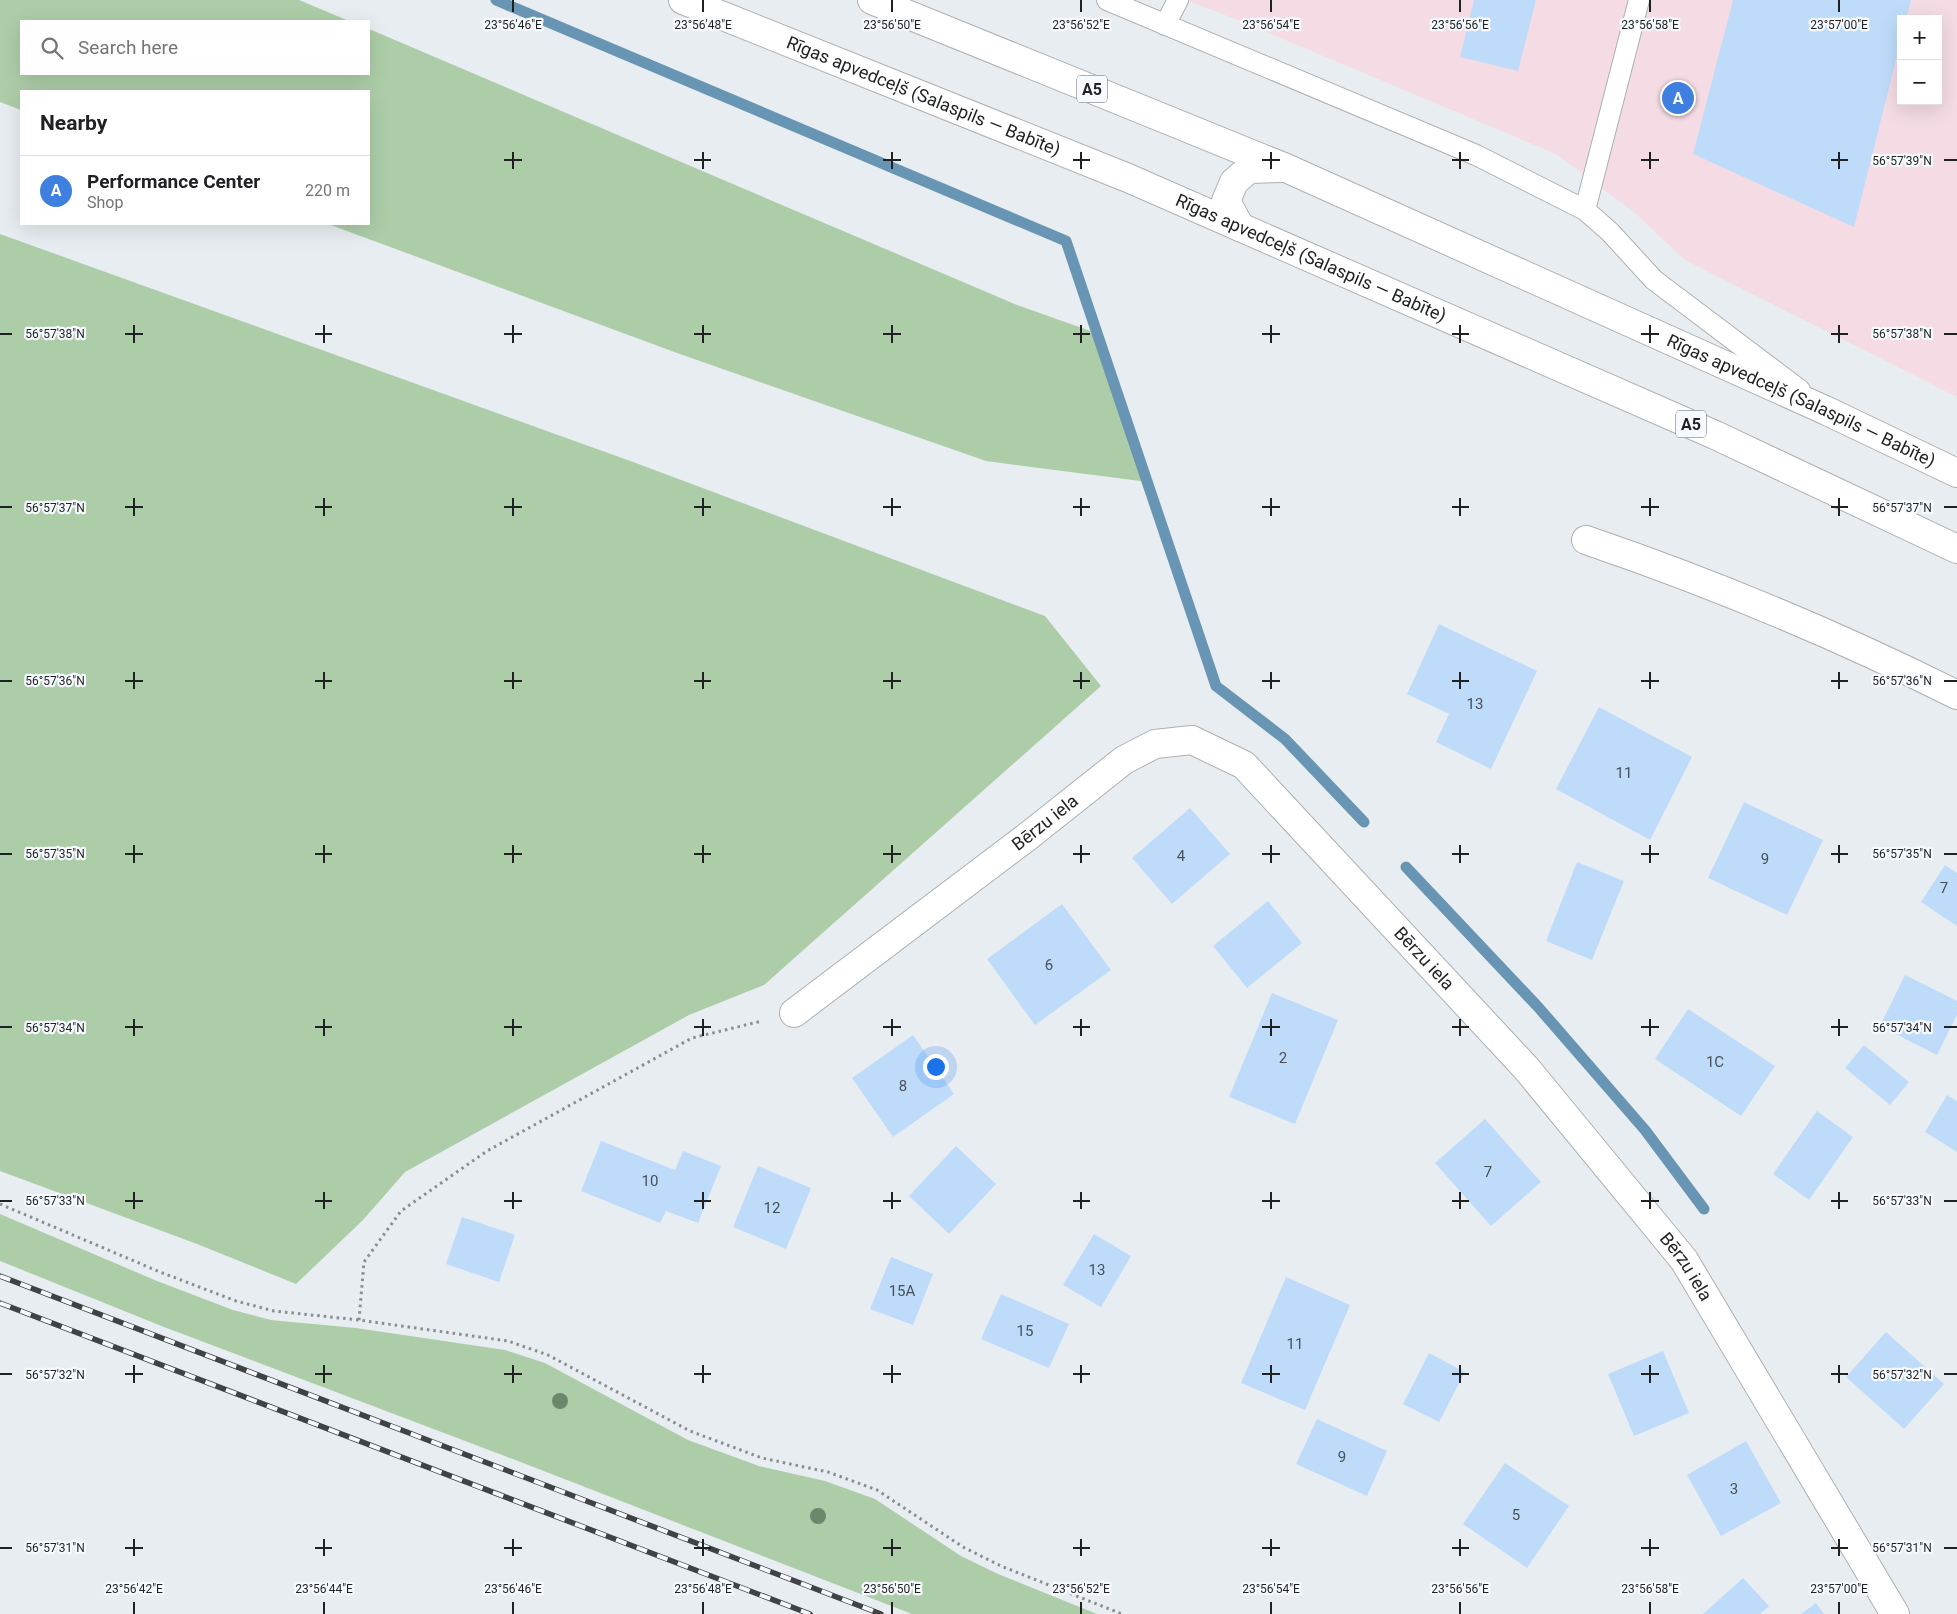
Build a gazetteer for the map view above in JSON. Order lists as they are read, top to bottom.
{
  "streets": {
    "main road": ["A5", "Rīgas apvedceļš (Salaspils — Babīte)", "Bērzu iela"]
  },
  "house_numbers": [
    "13",
    "11",
    "4",
    "9",
    "7",
    "6",
    "2",
    "1C",
    "8",
    "7",
    "10",
    "12",
    "13",
    "15A",
    "15",
    "11",
    "9",
    "3",
    "5"
  ],
  "page": {
    "map_buttons": ["+", "−"],
    "search": "Search here",
    "pins": "A",
    "heading": "Nearby",
    "list": [
      {
        "mark": "A",
        "name": "Performance Center",
        "note": "Shop",
        "value": "220 m"
      }
    ]
  },
  "coordinates": [
    "23°56'46\"E",
    "23°56'48\"E",
    "23°56'50\"E",
    "23°56'52\"E",
    "23°56'54\"E",
    "23°56'56\"E",
    "23°56'58\"E",
    "23°57'00\"E",
    "56°57'39\"N",
    "56°57'38\"N",
    "56°57'37\"N",
    "56°57'36\"N",
    "56°57'35\"N",
    "56°57'34\"N",
    "56°57'33\"N",
    "56°57'32\"N",
    "56°57'31\"N",
    "23°56'42\"E",
    "23°56'44\"E"
  ]
}
